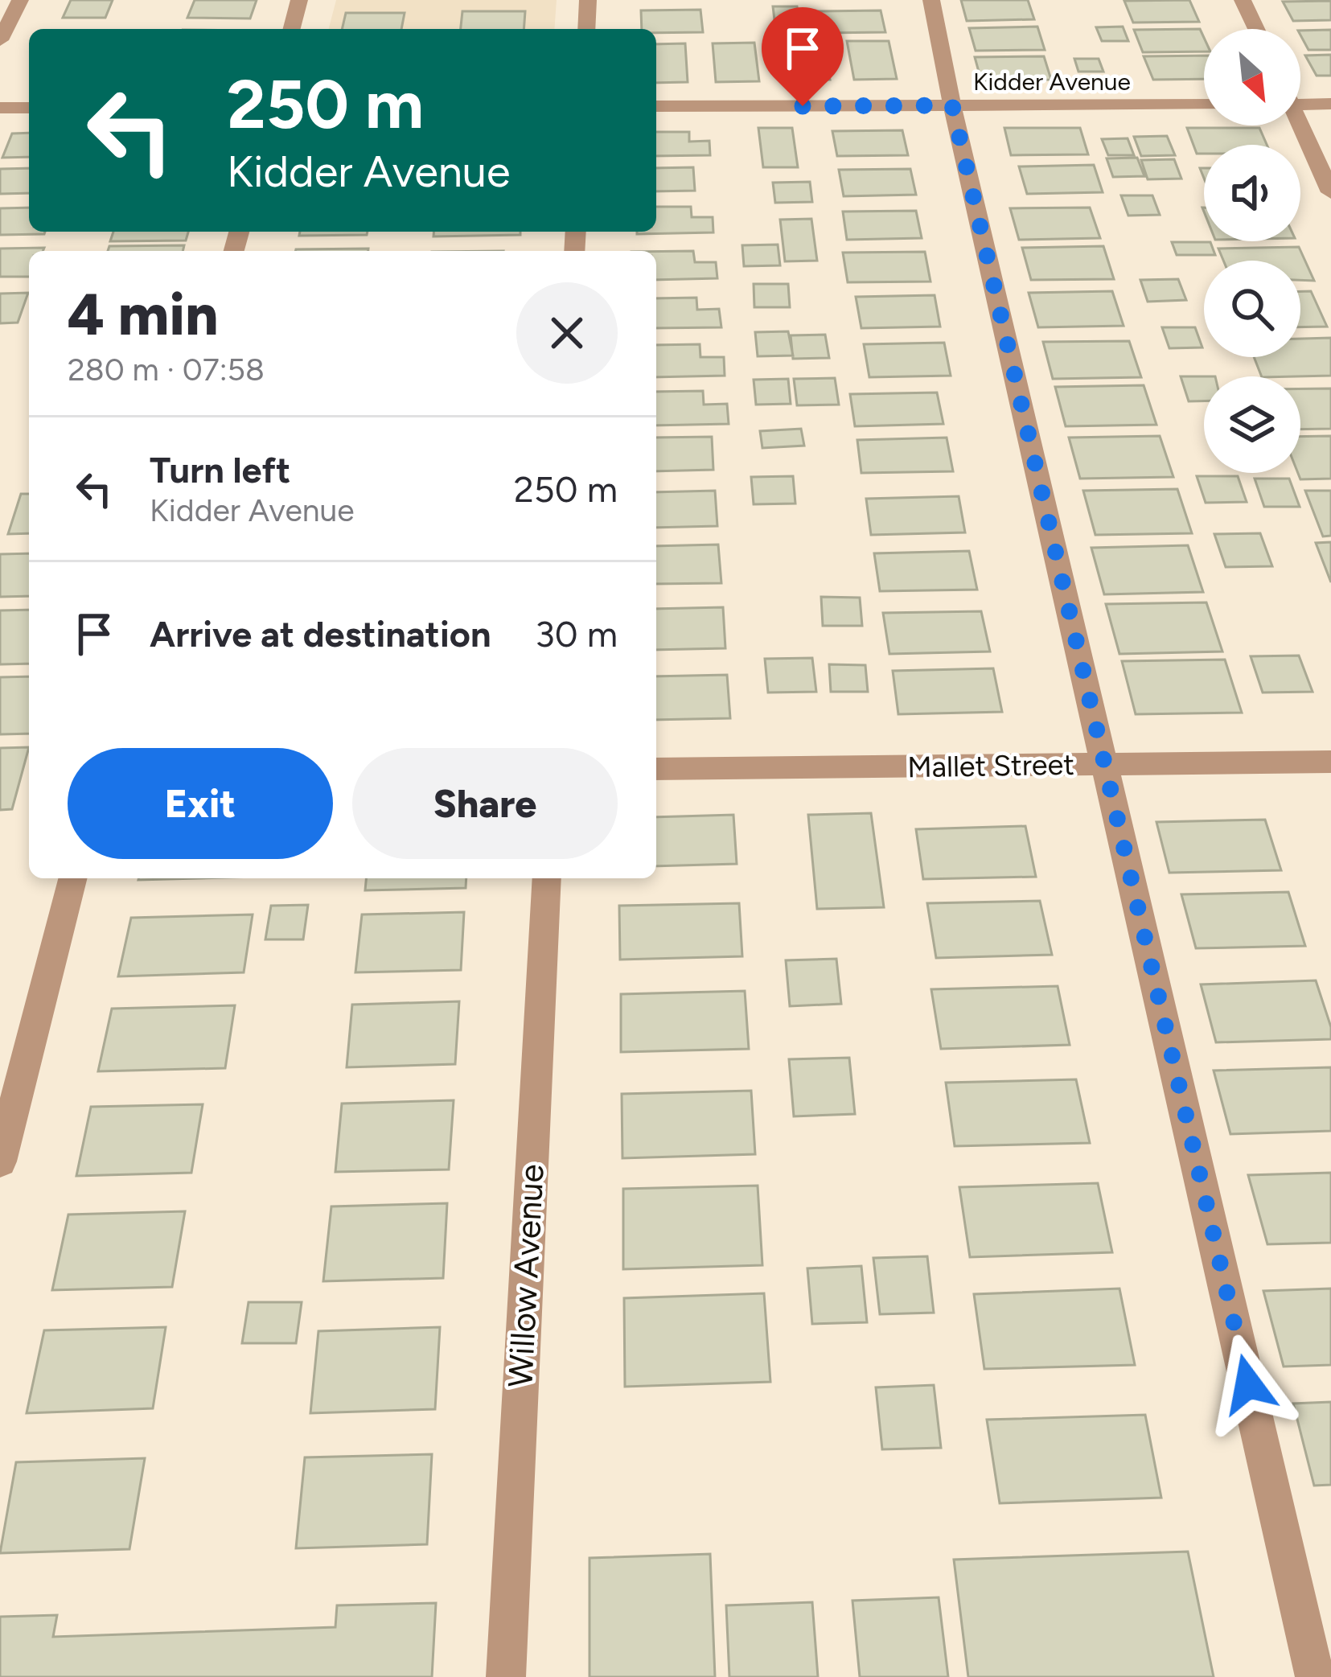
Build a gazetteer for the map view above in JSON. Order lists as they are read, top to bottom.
{
  "streets": {
    "street": ["Kidder Avenue", "Mallet Street", "Willow Avenue"]
  },
  "north": "bottom right",
  "page": {
    "turn": ["250 m", "Kidder Avenue"],
    "heading": ["4 min", "280 m · 07:58"],
    "list": [
      {
        "name": "Turn left",
        "note": "Kidder Avenue",
        "value": "250 m"
      },
      {
        "name": "Arrive at destination",
        "value": "30 m"
      }
    ],
    "buttons": ["Exit", "Share"]
  }
}
